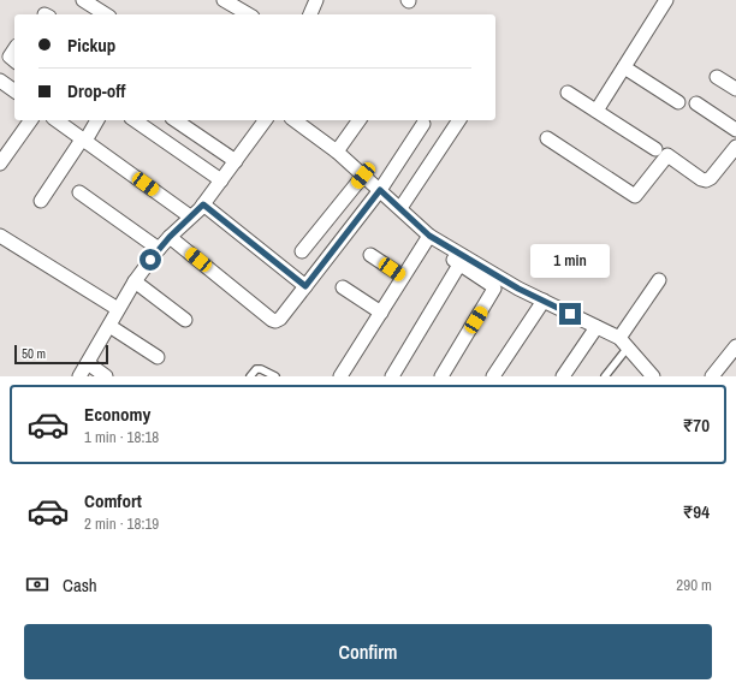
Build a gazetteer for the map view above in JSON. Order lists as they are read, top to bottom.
{
  "scale_bar": "50 m",
  "page": {
    "banner": ["Pickup", "Drop-off"],
    "bubble": "1 min",
    "scale": "50 m",
    "list": [
      {
        "name": "Economy",
        "note": "1 min · 18:18",
        "value": "₹70"
      },
      {
        "name": "Comfort",
        "note": "2 min · 18:19",
        "value": "₹94"
      }
    ],
    "pay": ["Cash", "290 m"],
    "buttons": "Confirm"
  }
}
